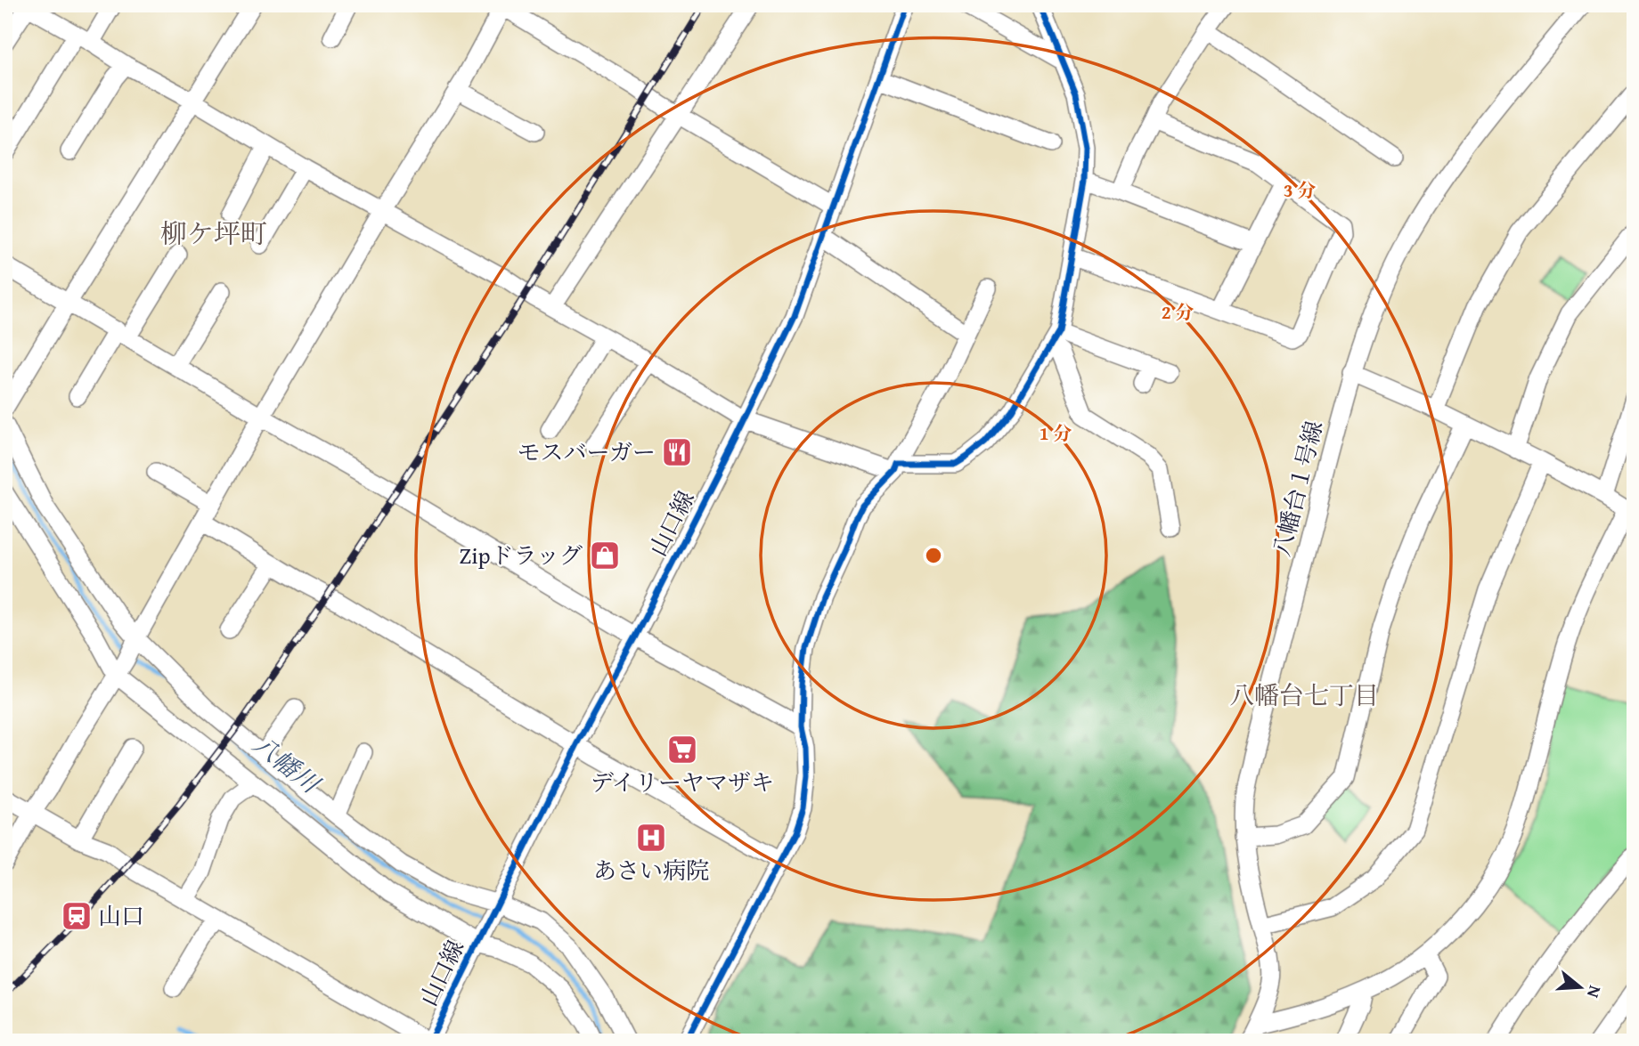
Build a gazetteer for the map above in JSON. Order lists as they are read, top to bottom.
{
  "streets": {
    "street": ["八幡台１号線", "山口線"]
  },
  "districts": ["柳ケ坪町", "八幡台七丁目"],
  "water": ["八幡川"],
  "places": {
    "restaurant": ["モスバーガー"],
    "shop": ["Zipドラッグ"],
    "supermarket": ["デイリーヤマザキ"],
    "hospital": ["あさい病院"],
    "station": ["山口"]
  },
  "north": "right",
  "rings": ["3 分", "2 分", "1 分"]
}
